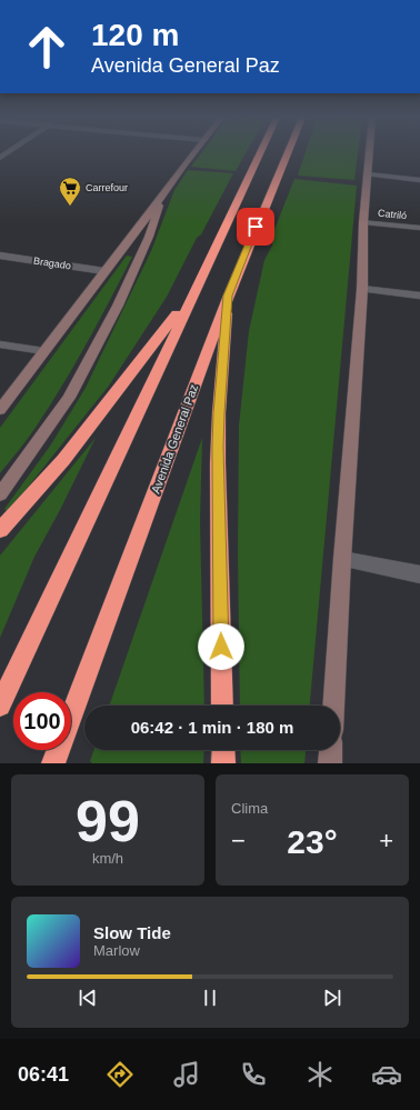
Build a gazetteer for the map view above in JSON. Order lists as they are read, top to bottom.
{
  "streets": {
    "highway": ["Avenida General Paz"],
    "street": ["Catriló", "Bragado"]
  },
  "places": {
    "supermarket": ["Carrefour"]
  },
  "page": {
    "turn": ["120 m", "Avenida General Paz"],
    "limit": "100",
    "trip": "06:42 · 1 min · 180 m",
    "tile": [
      ["99", "km/h"],
      "Clima"
    ],
    "heat": ["−", "23°", "+"],
    "song": ["Slow Tide", "Marlow"],
    "tabs": "06:41"
  }
}
